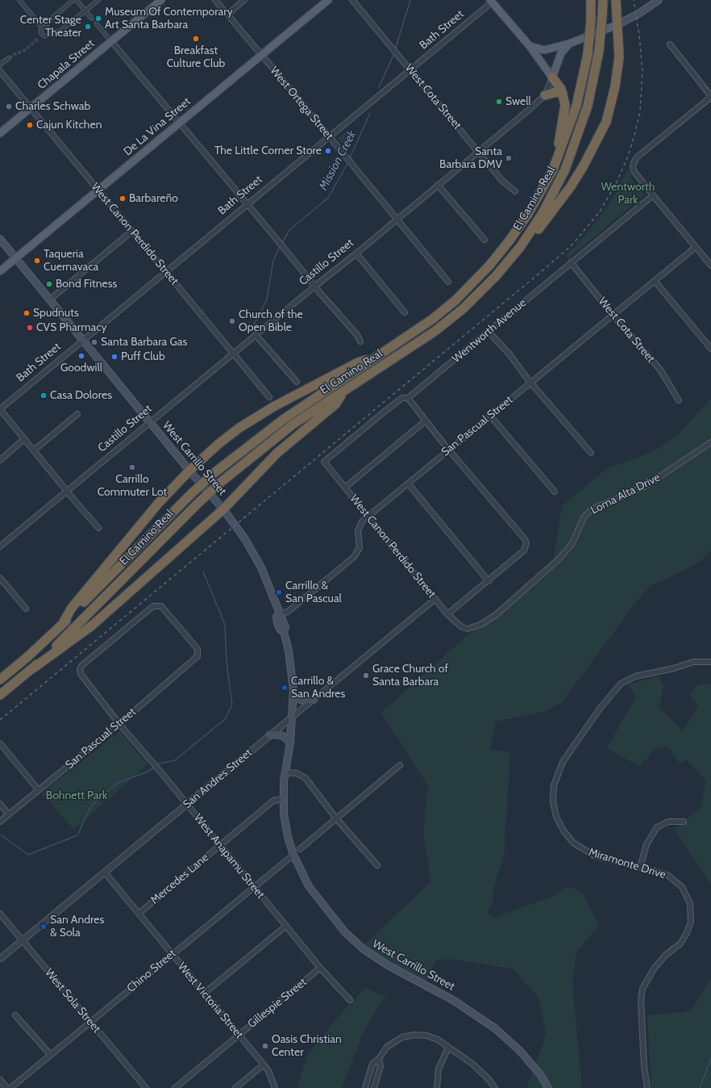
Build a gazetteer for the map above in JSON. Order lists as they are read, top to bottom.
{
  "streets": {
    "highway": ["El Camino Real"],
    "main road": [
      "Chapala Street",
      "De La Vina Street",
      "Castillo Street",
      "West Carrillo Street"
    ],
    "street": [
      "Bath Street",
      "West Cota Street",
      "West Ortega Street",
      "West Canon Perdido Street",
      "Wentworth Avenue",
      "San Pascual Street",
      "Loma Alta Drive",
      "San Andres Street",
      "West Anapamu Street",
      "Miramonte Drive",
      "Mercedes Lane",
      "Chino Street",
      "West Sola Street",
      "West Victoria Street",
      "Gillespie Street"
    ]
  },
  "crossings": [
    ["Bath Street", "West Cota Street"],
    ["Bath Street", "West Ortega Street"],
    ["Bath Street", "West Canon Perdido Street"],
    ["Bath Street", "West Carrillo Street"],
    ["Chapala Street", "West Canon Perdido Street"],
    ["West Cota Street", "Castillo Street"],
    ["West Cota Street", "Wentworth Avenue"],
    ["West Cota Street", "San Pascual Street"],
    ["West Ortega Street", "De La Vina Street"],
    ["West Ortega Street", "Castillo Street"],
    ["De La Vina Street", "West Canon Perdido Street"],
    ["De La Vina Street", "West Carrillo Street"],
    ["West Canon Perdido Street", "Castillo Street"],
    ["West Canon Perdido Street", "Wentworth Avenue"],
    ["West Canon Perdido Street", "San Pascual Street"],
    ["West Canon Perdido Street", "Loma Alta Drive"],
    ["West Canon Perdido Street", "San Andres Street"],
    ["Castillo Street", "West Carrillo Street"],
    ["San Pascual Street", "West Carrillo Street"],
    ["San Pascual Street", "West Anapamu Street"],
    ["West Carrillo Street", "San Andres Street"],
    ["West Carrillo Street", "Mercedes Lane"],
    ["West Carrillo Street", "Chino Street"],
    ["San Andres Street", "West Anapamu Street"],
    ["San Andres Street", "West Sola Street"],
    ["San Andres Street", "West Victoria Street"],
    ["West Anapamu Street", "Mercedes Lane"],
    ["West Anapamu Street", "Chino Street"],
    ["West Anapamu Street", "Gillespie Street"],
    ["Mercedes Lane", "West Victoria Street"],
    ["Chino Street", "West Sola Street"],
    ["Chino Street", "West Victoria Street"],
    ["West Victoria Street", "Gillespie Street"]
  ],
  "water": ["Mission Creek"],
  "parks": ["Wentworth Park", "Bohnett Park"],
  "places": [
    "Museum Of Contemporary Art Santa Barbara",
    "Center Stage Theater",
    "Breakfast Culture Club",
    "Swell",
    "Charles Schwab",
    "Cajun Kitchen",
    "The Little Corner Store",
    "Santa Barbara DMV",
    "Barbareño",
    "Taqueria Cuernavaca",
    "Bond Fitness",
    "Spudnuts",
    "Church of the Open Bible",
    "CVS Pharmacy",
    "Santa Barbara Gas",
    "Goodwill",
    "Puff Club",
    "Casa Dolores",
    "Carrillo Commuter Lot",
    "Carrillo & San Pascual",
    "Grace Church of Santa Barbara",
    "Carrillo & San Andres",
    "San Andres & Sola",
    "Oasis Christian Center"
  ]
}
